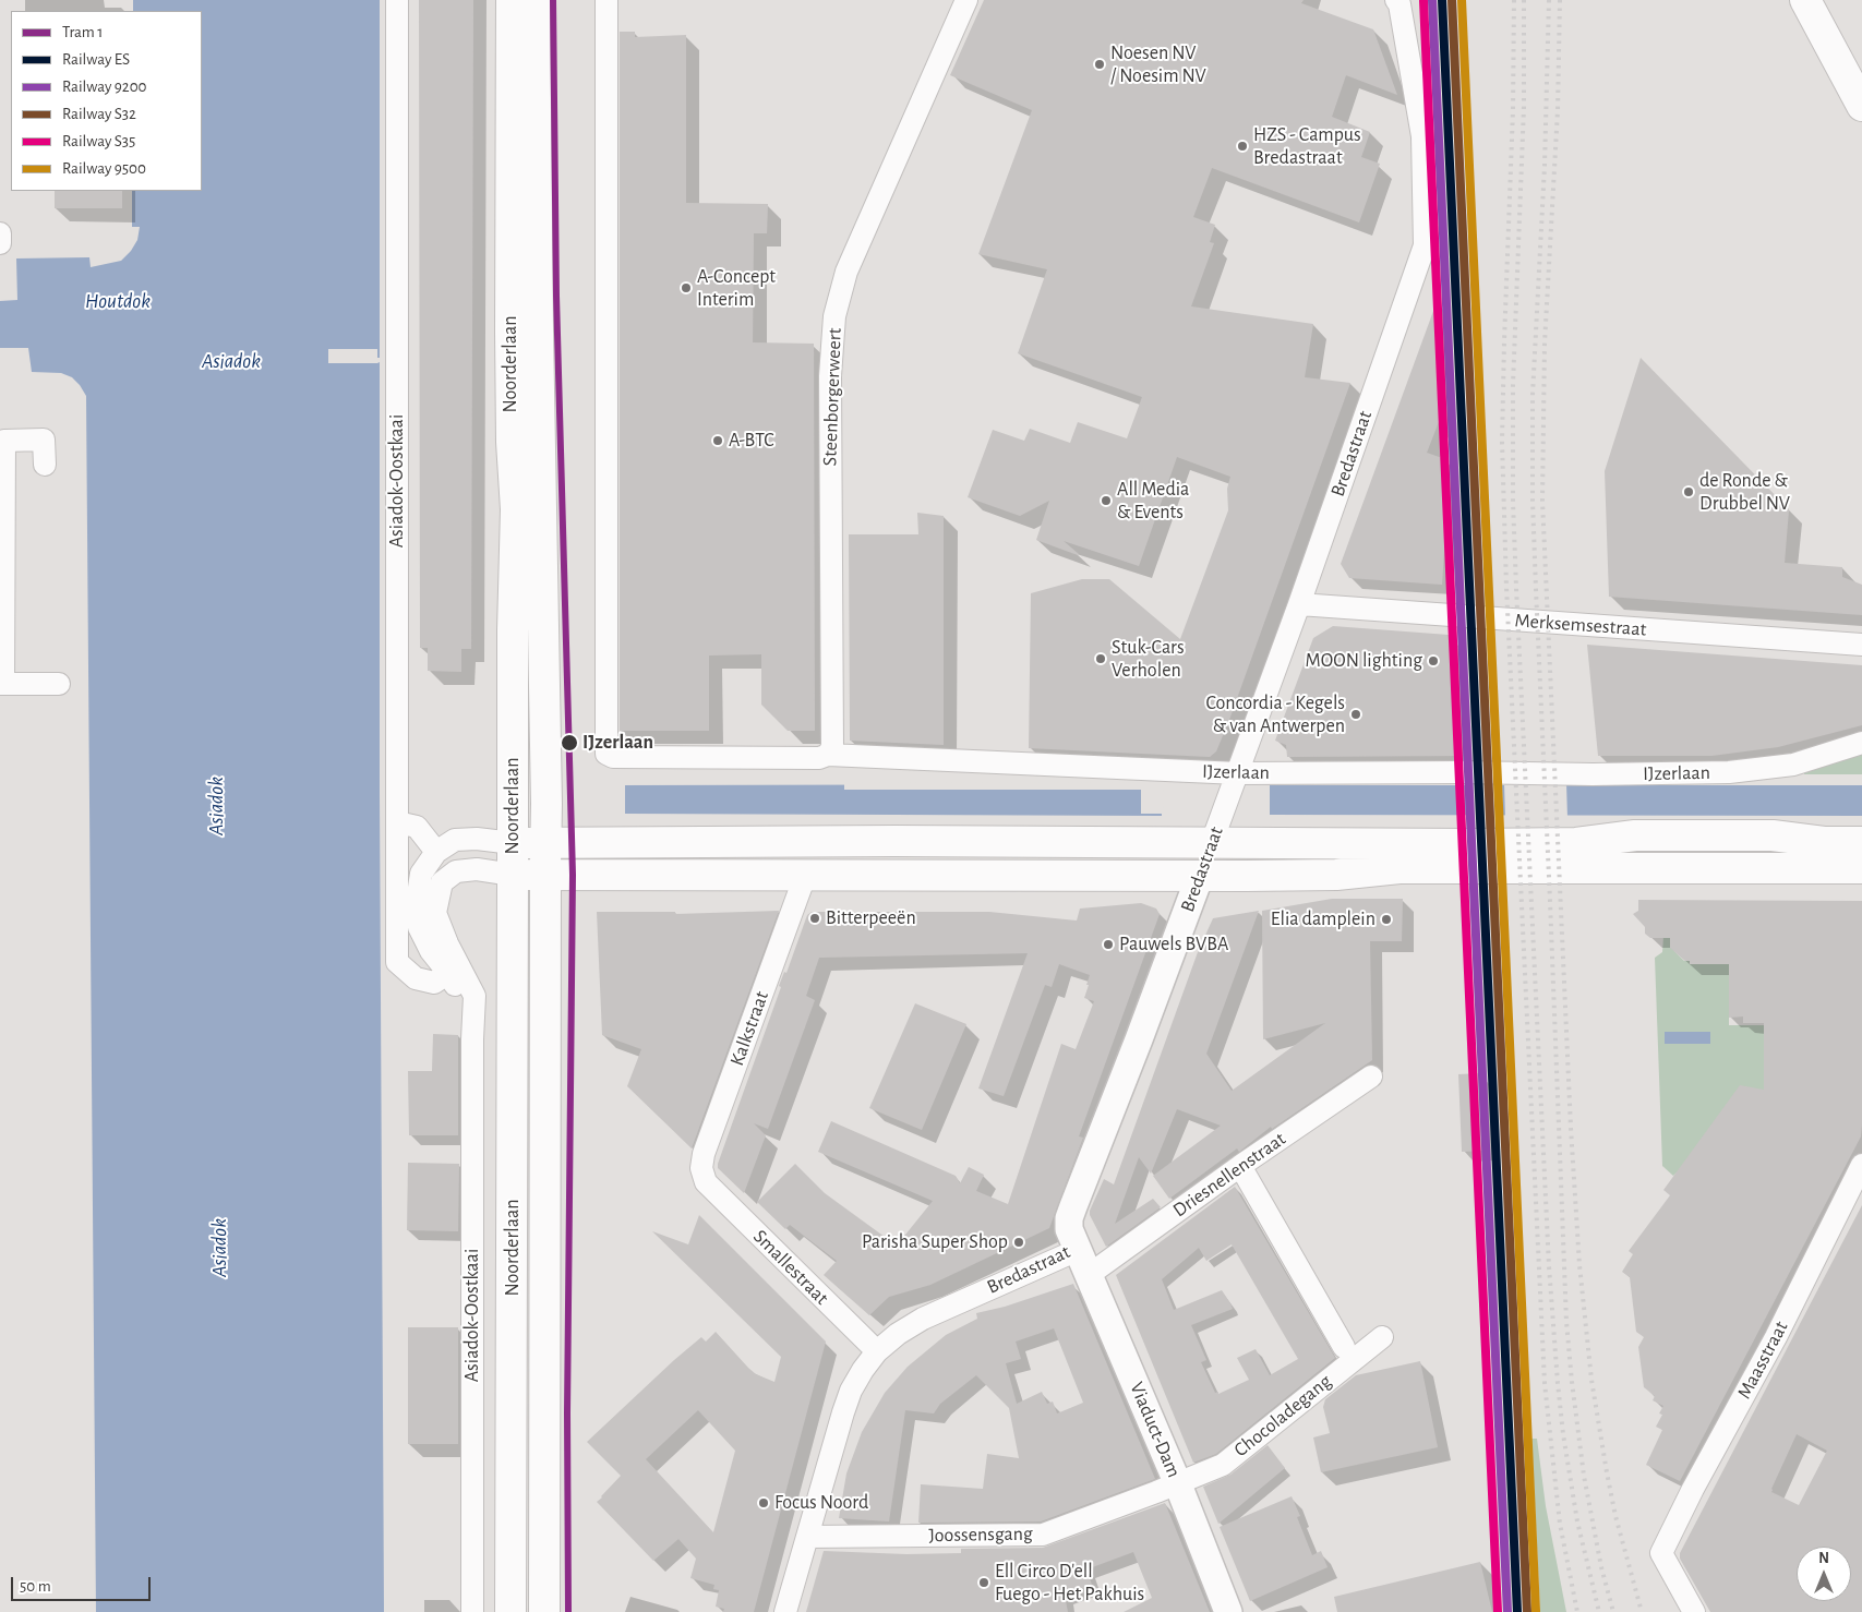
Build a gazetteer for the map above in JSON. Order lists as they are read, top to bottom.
{
  "streets": {
    "main road": ["Noorderlaan", "Bredastraat"],
    "street": [
      "Steenborgerweert",
      "Asiadok-Oostkaai",
      "Merksemsestraat",
      "IJzerlaan",
      "Kalkstraat",
      "Driesnellenstraat",
      "Smallestraat",
      "Maasstraat",
      "Chocoladegang",
      "Viaduct-Dam",
      "Joossensgang"
    ]
  },
  "crossings": [
    ["Noorderlaan", "Asiadok-Oostkaai"],
    ["Steenborgerweert", "IJzerlaan"],
    ["Bredastraat", "Merksemsestraat"],
    ["Bredastraat", "IJzerlaan"],
    ["Bredastraat", "Smallestraat"],
    ["Bredastraat", "Viaduct-Dam"],
    ["Bredastraat", "Joossensgang"],
    ["Kalkstraat", "Smallestraat"],
    ["Driesnellenstraat", "Viaduct-Dam"],
    ["Chocoladegang", "Viaduct-Dam"],
    ["Chocoladegang", "Joossensgang"],
    ["Viaduct-Dam", "Joossensgang"]
  ],
  "water": ["Houtdok", "Asiadok"],
  "places": [
    "Noesen NV / Noesim NV",
    "HZS - Campus Bredastraat",
    "A-Concept Interim",
    "A-BTC",
    "de Ronde & Drubbel NV",
    "All Media & Events",
    "Stuk-Cars Verholen",
    "MOON lighting",
    "Concordia - Kegels & van Antwerpen",
    "IJzerlaan",
    "Bitterpeeën",
    "Elia damplein",
    "Pauwels BVBA",
    "Parisha Super Shop",
    "Focus Noord",
    "Ell Circo D'ell Fuego - Het Pakhuis"
  ],
  "lines": [
    "tram line 1",
    "rail line ES",
    "rail line 9200",
    "rail line S32",
    "rail line 9500",
    "rail line S35"
  ],
  "legend": [
    "Tram 1",
    "Railway ES",
    "Railway 9200",
    "Railway S32",
    "Railway S35",
    "Railway 9500"
  ],
  "scale_bar": "50 m",
  "north": "top"
}
